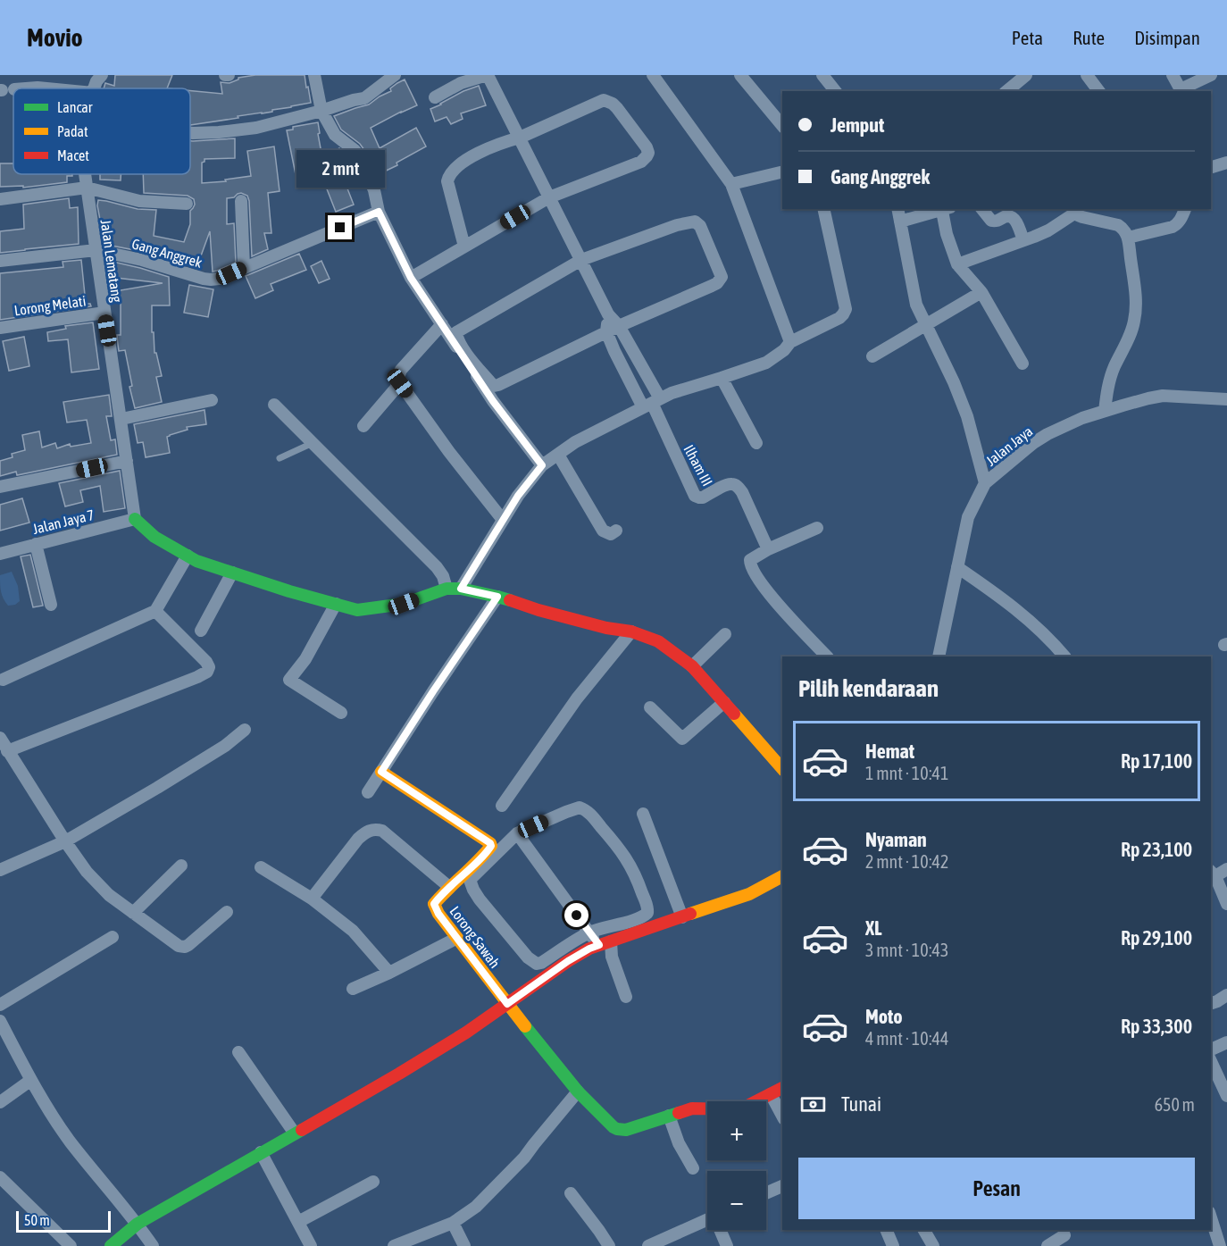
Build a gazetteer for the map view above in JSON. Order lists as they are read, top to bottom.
{
  "streets": {
    "street": [
      "Gang Anggrek",
      "Jalan Lematang",
      "Lorong Melati",
      "Jalan Jaya",
      "Ilham III",
      "Jalan Jaya 7",
      "Lorong Sawah"
    ]
  },
  "crossings": [
    ["Gang Anggrek", "Jalan Lematang"],
    ["Jalan Lematang", "Lorong Melati"],
    ["Jalan Lematang", "Jalan Jaya 7"]
  ],
  "legend": ["Lancar", "Padat", "Macet"],
  "scale_bar": "50 m",
  "page": {
    "header": "Movio",
    "nav": ["Peta", "Rute", "Disimpan"],
    "banner": ["Jemput", "Gang Anggrek"],
    "bubble": "2 mnt",
    "heading": "Pilih kendaraan",
    "list": [
      {
        "name": "Hemat",
        "note": "1 mnt · 10:41",
        "value": "Rp 17,100"
      },
      {
        "name": "Nyaman",
        "note": "2 mnt · 10:42",
        "value": "Rp 23,100"
      },
      {
        "name": "XL",
        "note": "3 mnt · 10:43",
        "value": "Rp 29,100"
      },
      {
        "name": "Moto",
        "note": "4 mnt · 10:44",
        "value": "Rp 33,300"
      }
    ],
    "pay": ["Tunai", "650 m"],
    "map_buttons": ["+", "−"],
    "buttons": "Pesan",
    "scale": "50 m"
  }
}
